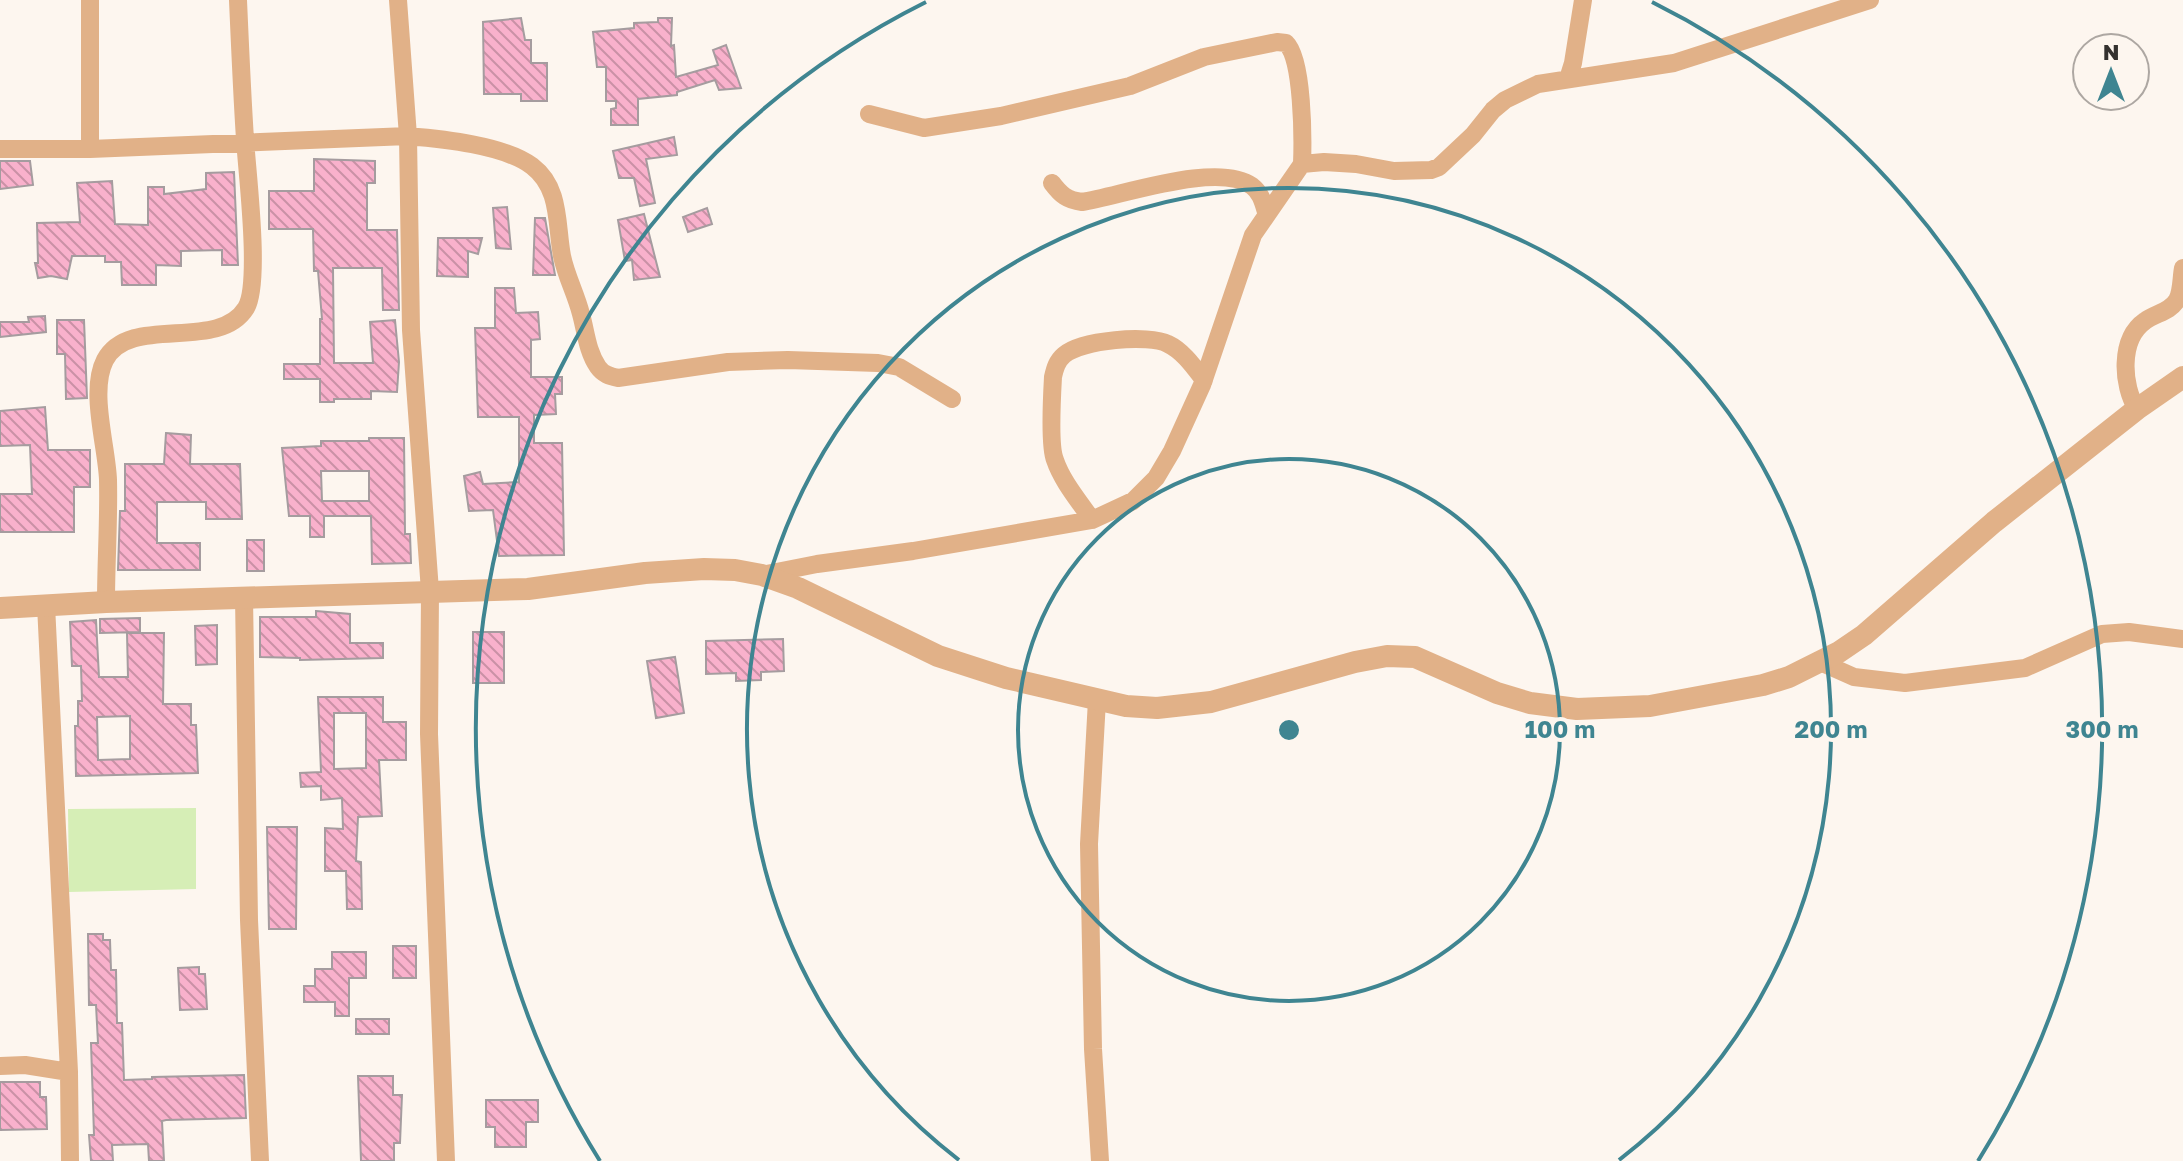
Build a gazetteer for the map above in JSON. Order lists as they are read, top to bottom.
{
  "north": "top",
  "rings": ["100 m", "200 m", "300 m"]
}
